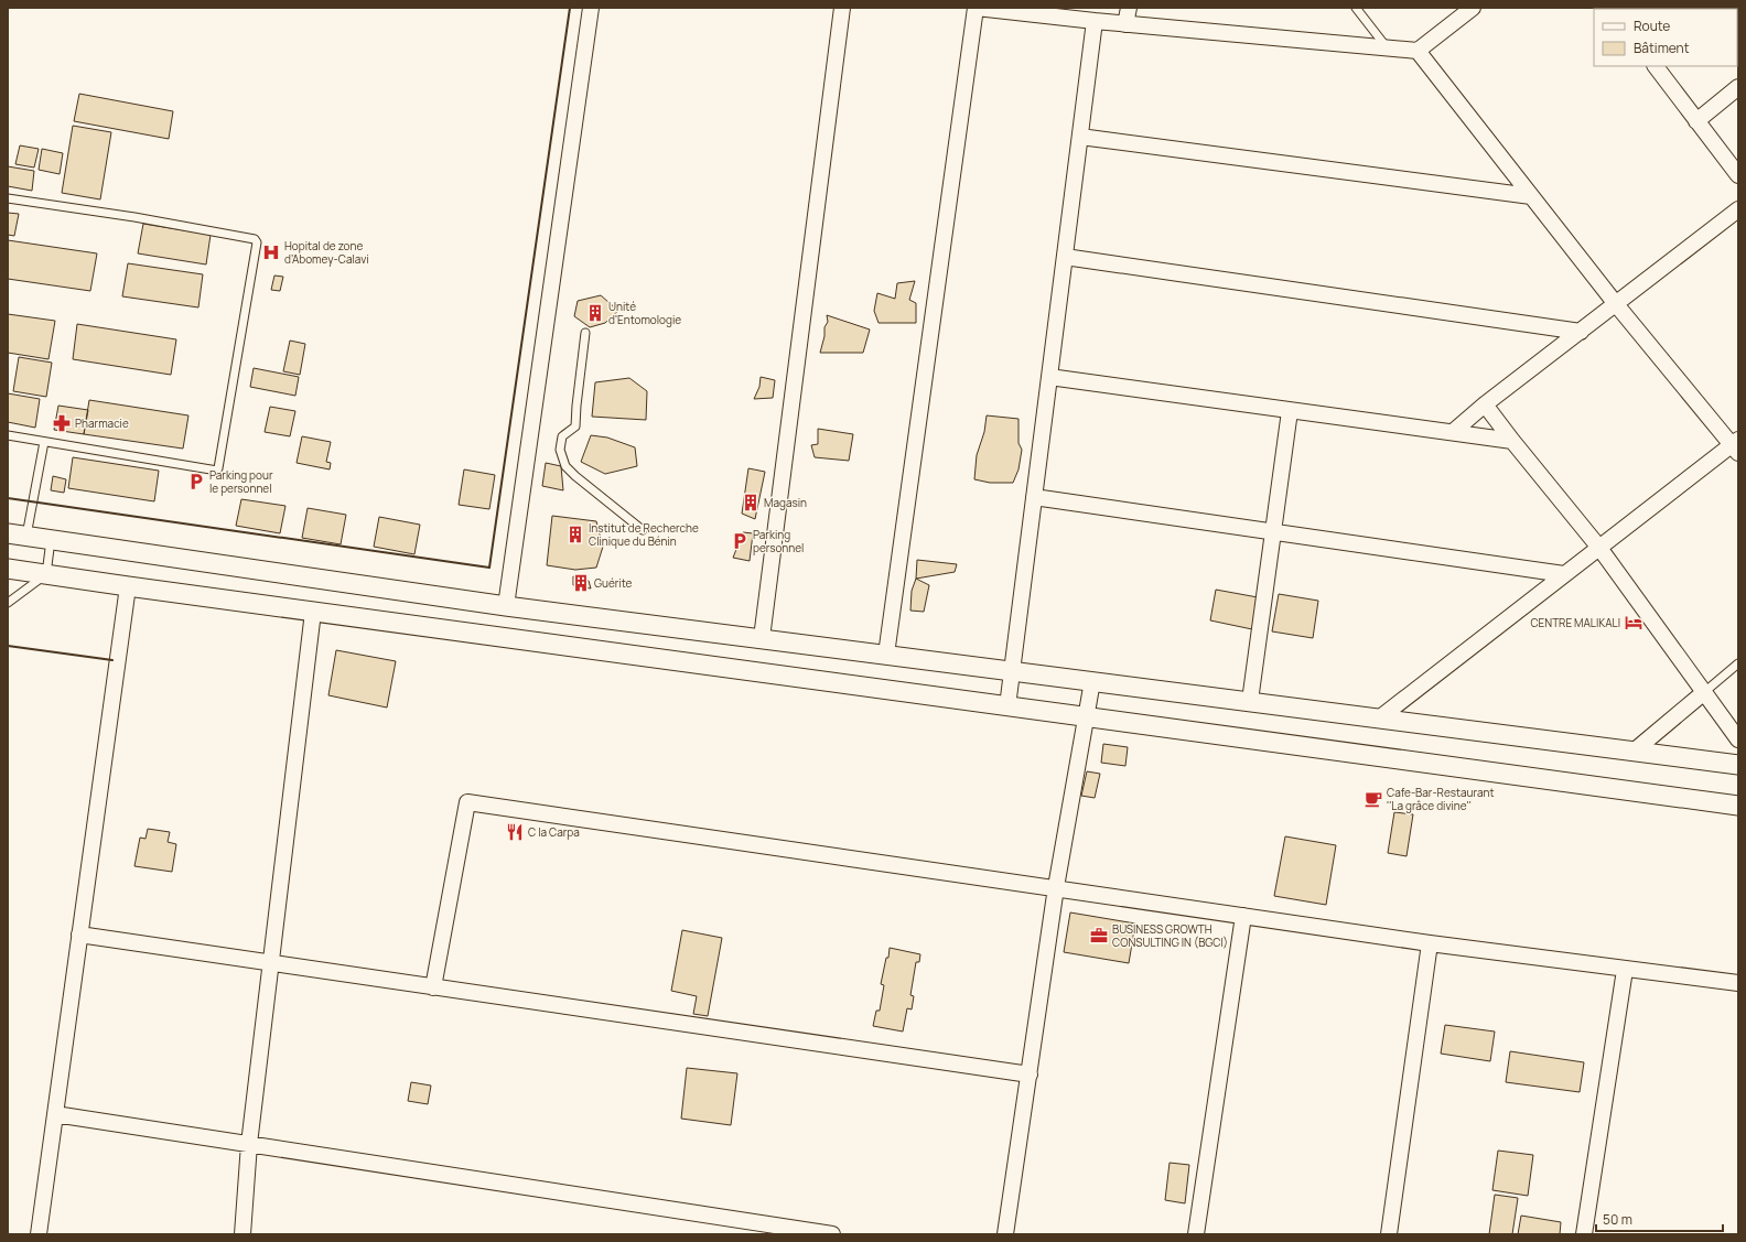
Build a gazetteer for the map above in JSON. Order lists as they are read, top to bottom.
{
  "places": {
    "hospital": ["Hopital de zone d’Abomey-Calavi"],
    "building": [
      "Unité d'Entomologie",
      "Magasin",
      "Institut de Recherche Clinique du Bénin",
      "Guérite"
    ],
    "pharmacy": ["Pharmacie"],
    "parking": ["Parking pour le personnel", "Parking personnel"],
    "hotel": ["CENTRE MALIKALI"],
    "cafe": ["Cafe-Bar-Restaurant ''La grâce divine''"],
    "restaurant": ["C la Carpa"],
    "office": ["BUSINESS GROWTH CONSULTING IN (BGCI)"]
  },
  "legend": ["Route", "Bâtiment"],
  "scale_bar": "50 m"
}
